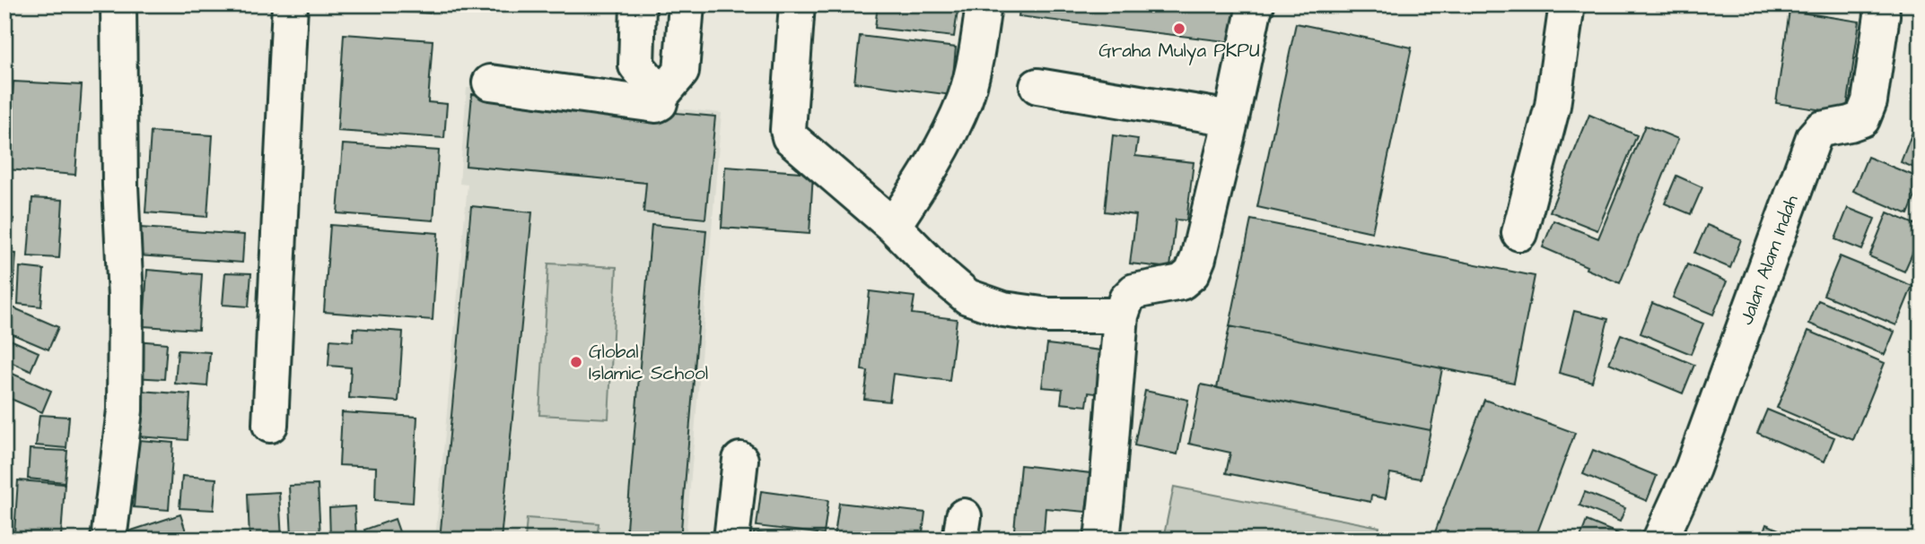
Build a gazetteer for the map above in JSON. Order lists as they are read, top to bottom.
{
  "streets": {
    "street": ["Jalan Alam Indah"]
  },
  "places": ["Graha Mulya PKPU", "Global Islamic School"]
}
